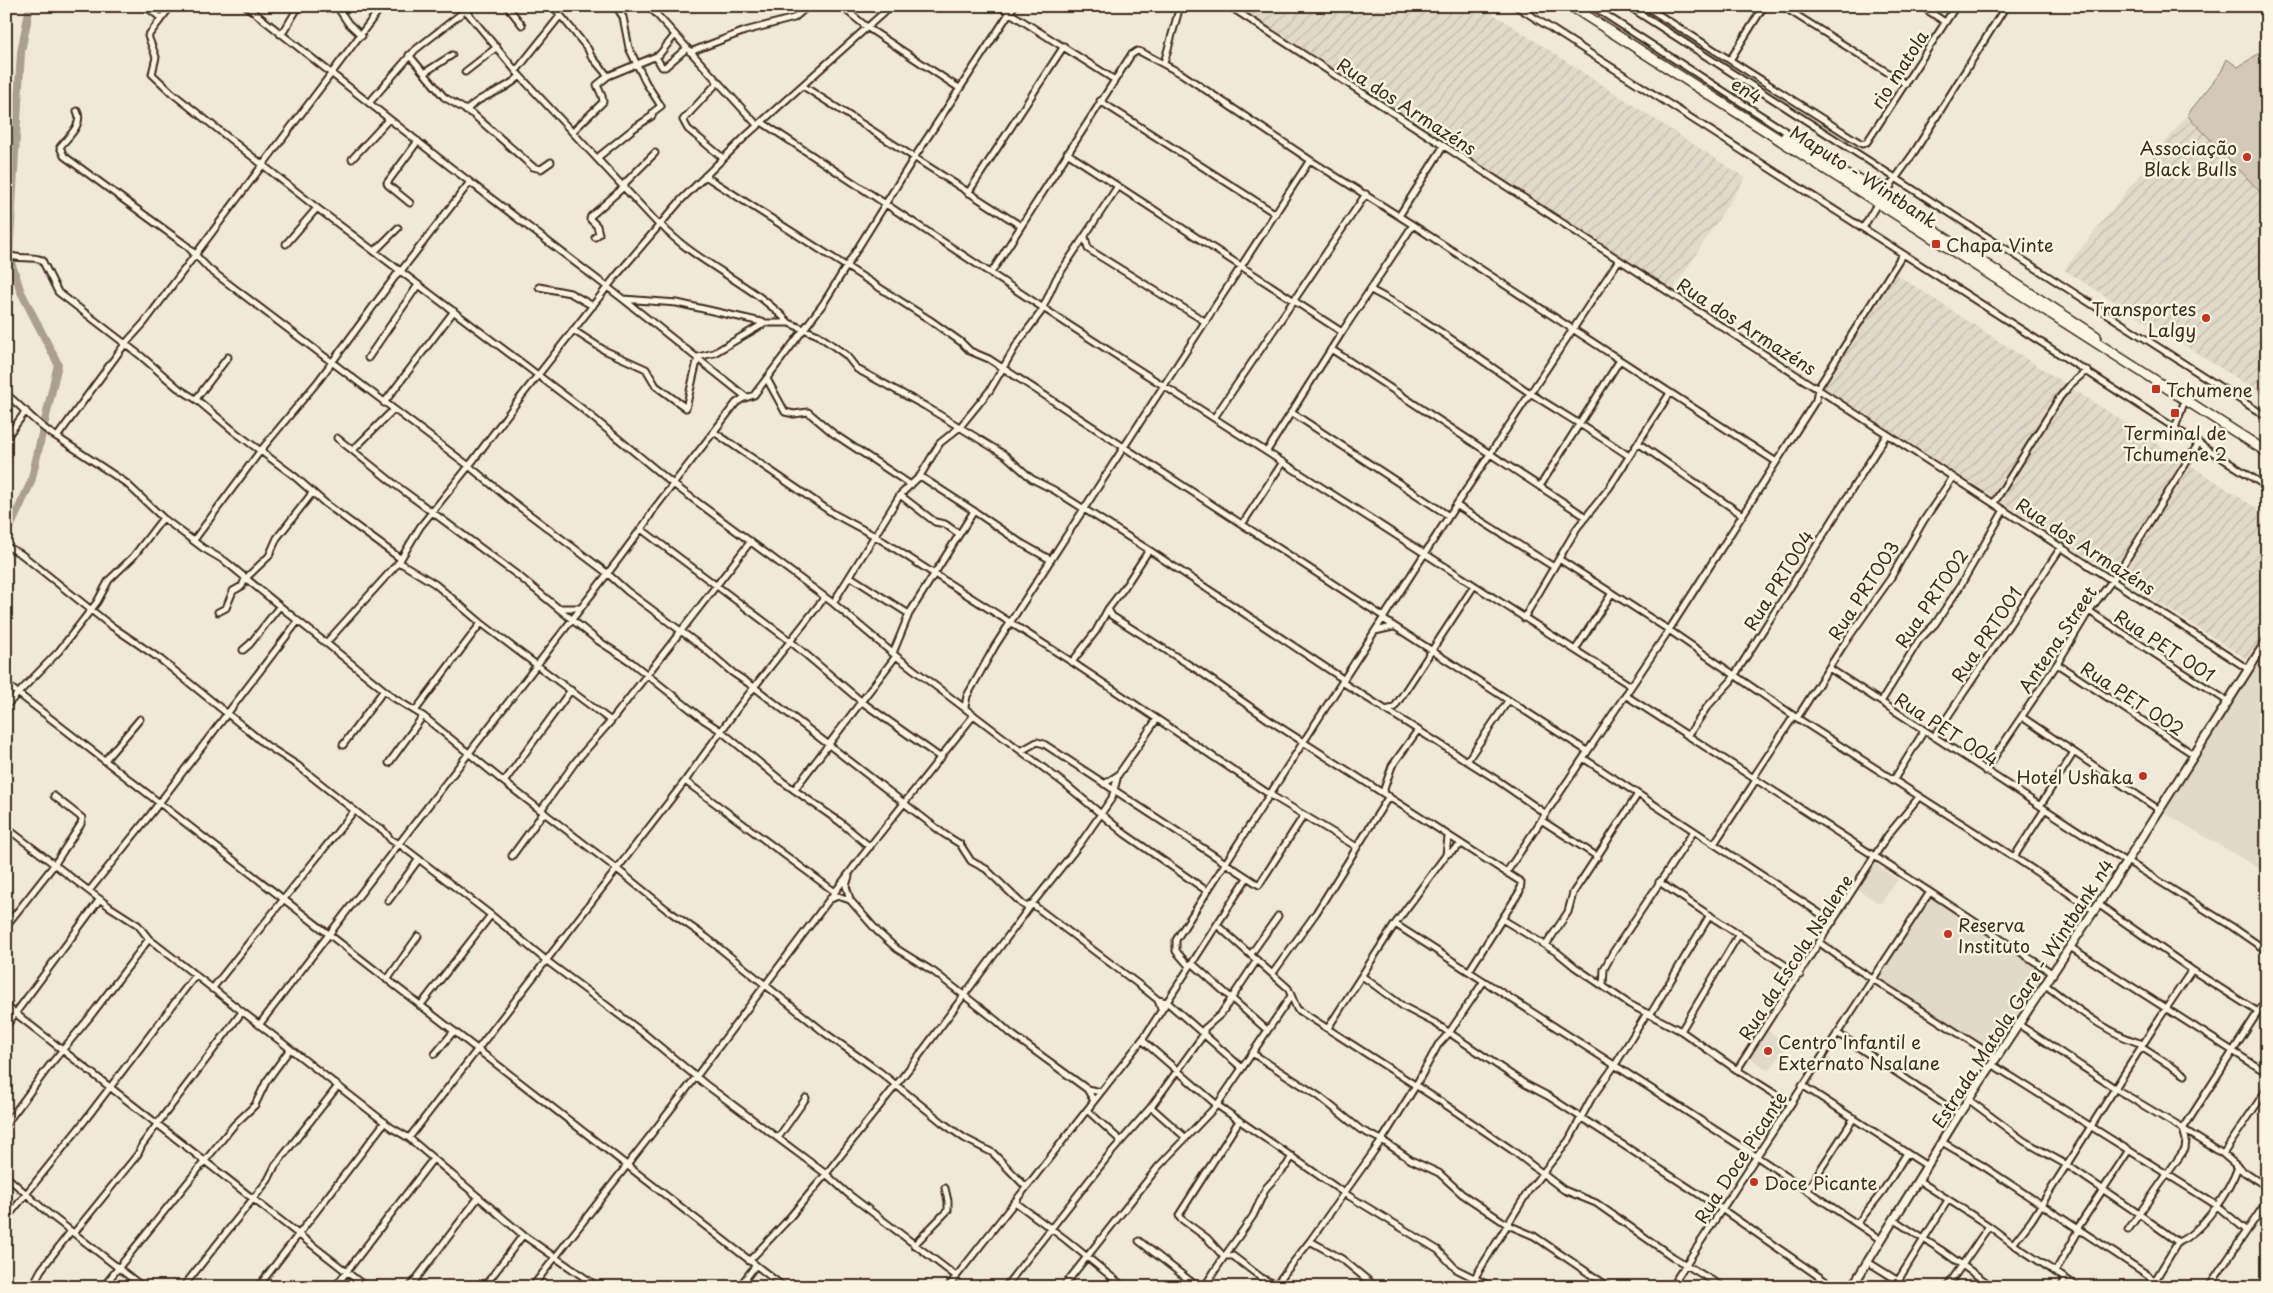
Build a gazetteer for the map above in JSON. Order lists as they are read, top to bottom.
{
  "streets": {
    "highway": ["Maputo - Wintbank"],
    "street": [
      "rio matola",
      "en4",
      "Rua dos Armazéns",
      "Rua PRT004",
      "Rua PRT003",
      "Rua PRT002",
      "Rua PRT001",
      "Antena Street",
      "Rua PET 001",
      "Rua PET 002",
      "Rua PET 004",
      "Rua da Escola Nsalene",
      "Estrada Matola Gare - Wintbank n4",
      "Rua Doce Picante"
    ]
  },
  "crossings": [
    ["Rua dos Armazéns", "Rua PRT004"],
    ["Rua dos Armazéns", "Rua PRT003"],
    ["Rua dos Armazéns", "Rua PRT002"],
    ["Rua dos Armazéns", "Rua PRT001"],
    ["Rua dos Armazéns", "Antena Street"],
    ["Rua dos Armazéns", "Estrada Matola Gare - Wintbank n4"],
    ["Rua PRT003", "Rua PET 004"],
    ["Rua PRT002", "Rua PET 004"],
    ["Rua PRT001", "Rua PET 004"],
    ["Antena Street", "Rua PET 001"],
    ["Antena Street", "Rua PET 002"],
    ["Antena Street", "Rua PET 004"],
    ["Rua PET 001", "Estrada Matola Gare - Wintbank n4"],
    ["Rua PET 002", "Estrada Matola Gare - Wintbank n4"],
    ["Rua PET 004", "Estrada Matola Gare - Wintbank n4"]
  ],
  "places": {
    "other": [
      "Associação Black Bulls",
      "Transportes Lalgy",
      "Hotel Ushaka",
      "Reserva Instituto",
      "Centro Infantil e Externato Nsalane",
      "Doce Picante"
    ],
    "transit": ["Chapa Vinte", "Tchumene", "Terminal de Tchumene 2"]
  }
}
